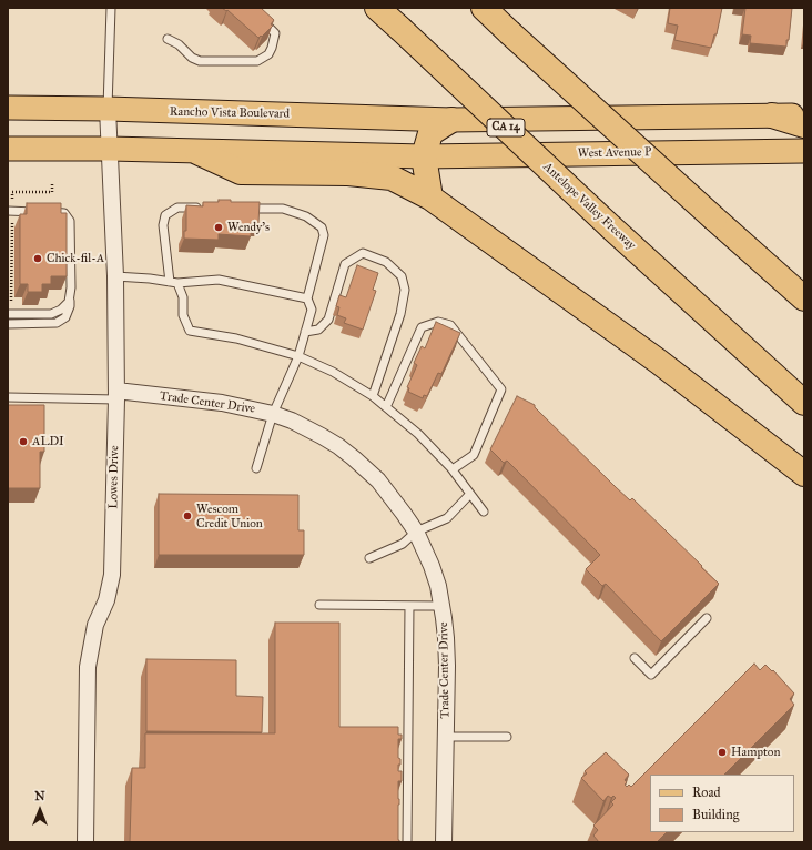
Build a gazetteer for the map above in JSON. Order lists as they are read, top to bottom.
{
  "streets": {
    "highway": ["CA 14", "Antelope Valley Freeway"],
    "main road": ["Rancho Vista Boulevard", "West Avenue P"],
    "street": ["Trade Center Drive", "Lowes Drive"]
  },
  "crossings": [
    ["Rancho Vista Boulevard", "Lowes Drive"],
    ["Trade Center Drive", "Lowes Drive"]
  ],
  "places": [
    "Wendy's",
    "Chick-fil-A",
    "ALDI",
    "Wescom Credit Union",
    "Hampton"
  ],
  "legend": ["Road", "Building"],
  "north": "top"
}
